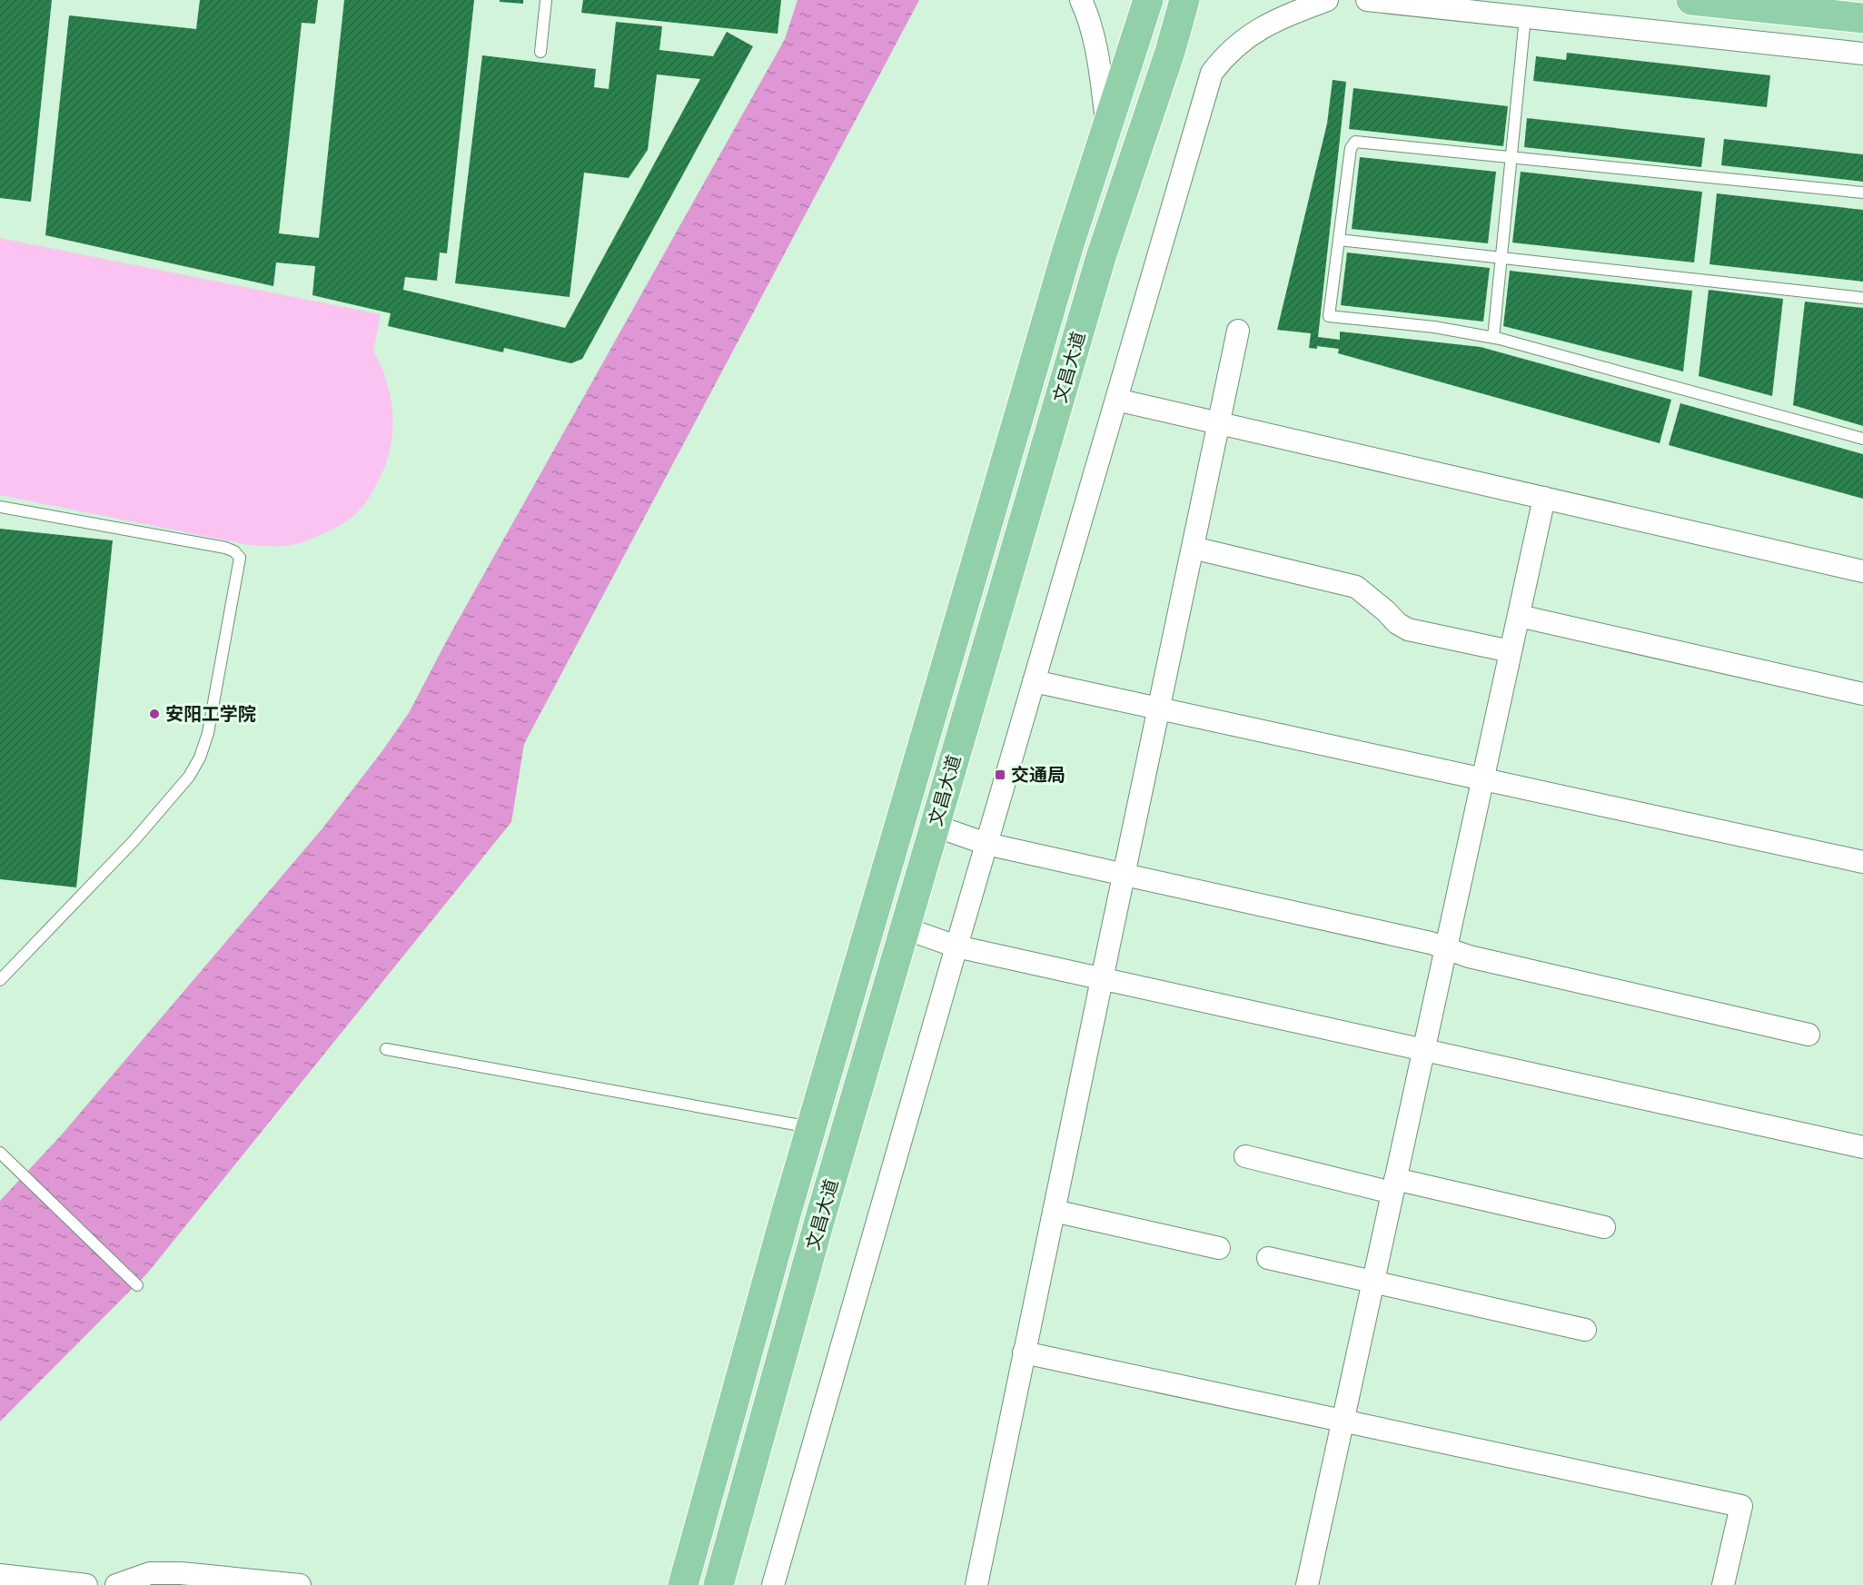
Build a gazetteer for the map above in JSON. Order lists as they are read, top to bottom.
{
  "streets": {
    "main road": ["文昌大道"]
  },
  "places": {
    "other": ["安阳工学院"],
    "transit": ["交通局"]
  }
}
